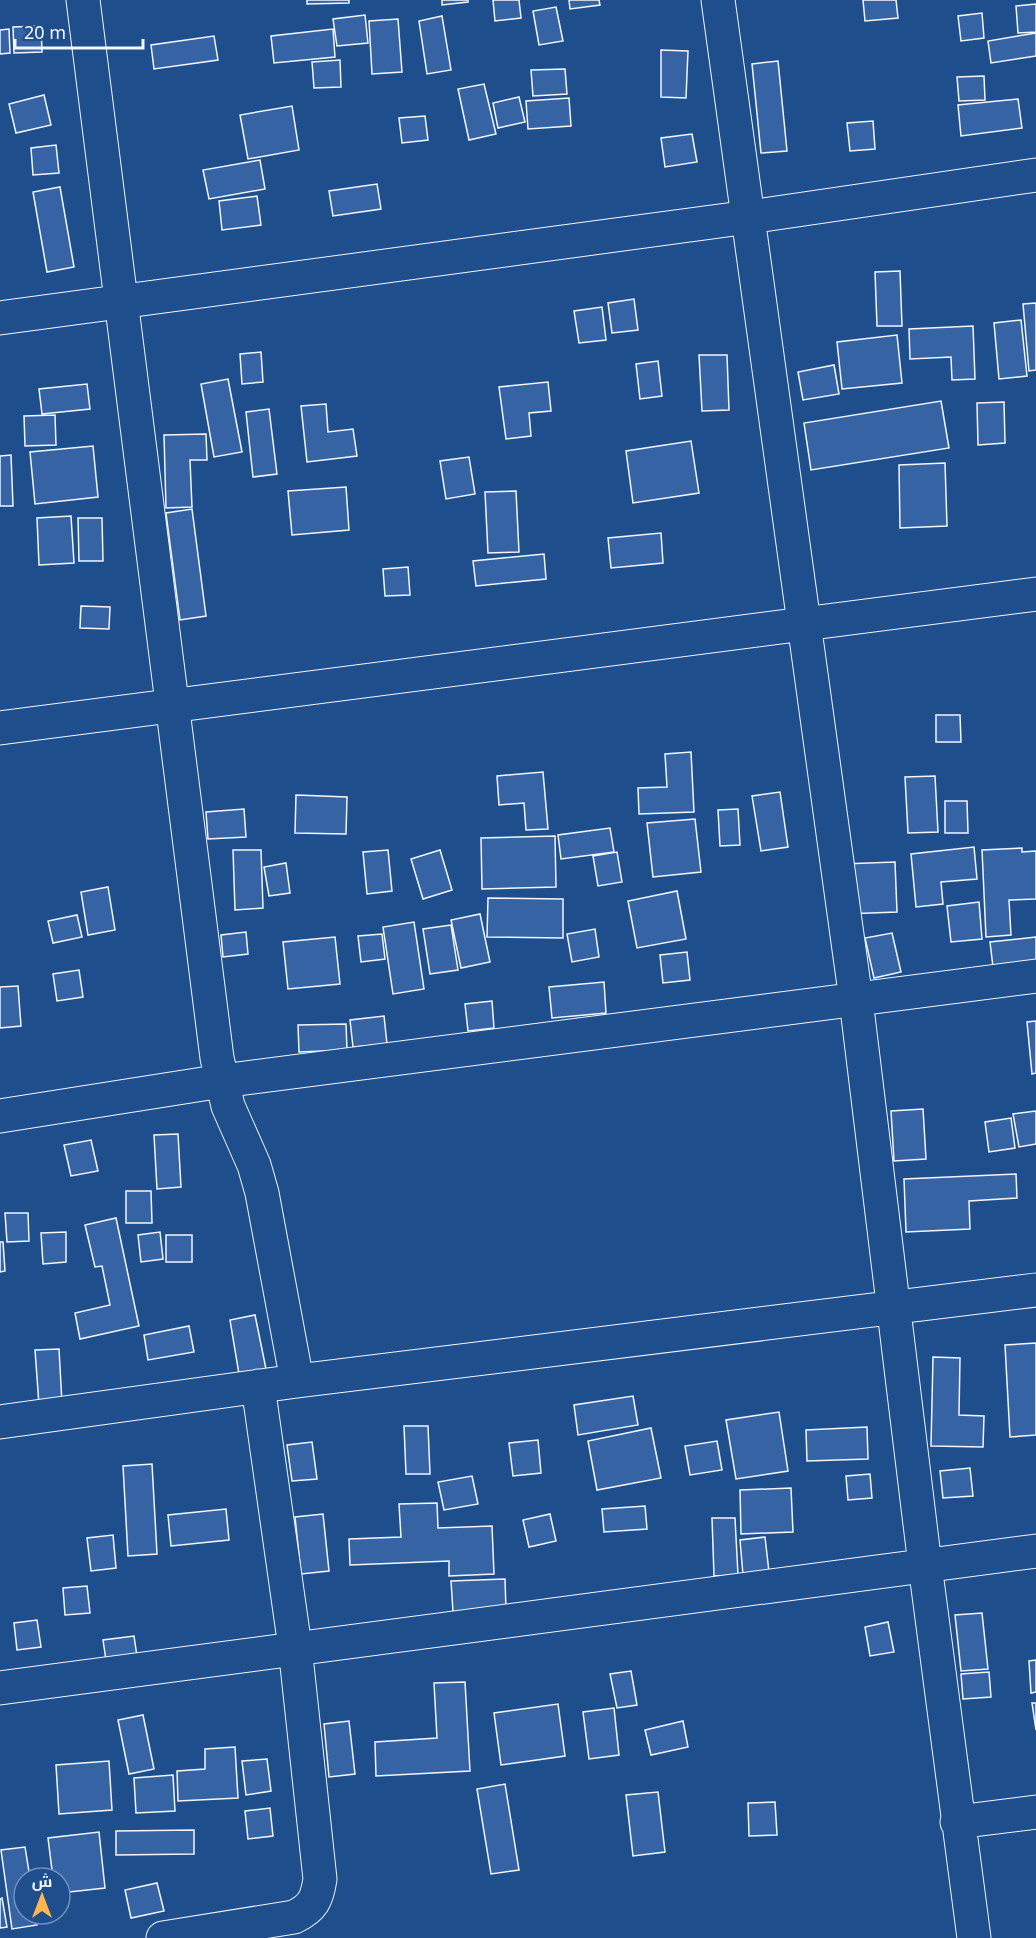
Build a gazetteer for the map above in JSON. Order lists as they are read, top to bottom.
{
  "scale_bar": "20 m",
  "north": "top"
}
